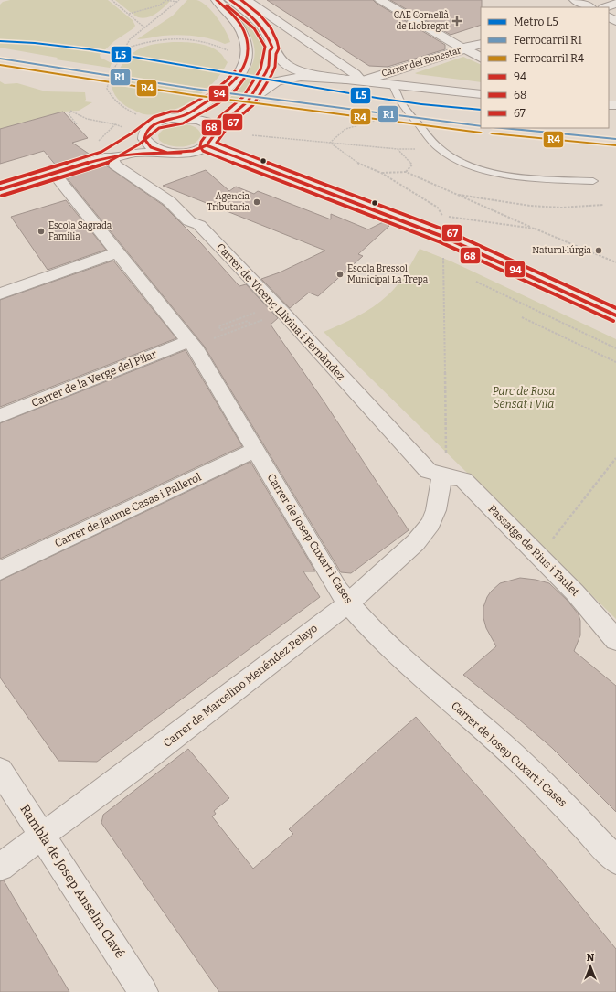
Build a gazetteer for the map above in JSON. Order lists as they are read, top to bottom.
{
  "streets": {
    "street": [
      "Carrer del Bonestar",
      "Carrer de Vicenç Llivina i Fernàndez",
      "Carrer de la Verge del Pilar",
      "Carrer de Jaume Casas i Pallerol",
      "Carrer de Josep Cuxart i Cases",
      "Passatge de Rius i Taulet",
      "Carrer de Marcelino Menéndez Pelayo",
      "Rambla de Josep Anselm Clavé"
    ]
  },
  "crossings": [
    ["Carrer de Vicenç Llivina i Fernàndez", "Passatge de Rius i Taulet"],
    ["Carrer de Vicenç Llivina i Fernàndez", "Carrer de Marcelino Menéndez Pelayo"],
    ["Carrer de la Verge del Pilar", "Carrer de Josep Cuxart i Cases"],
    ["Carrer de Jaume Casas i Pallerol", "Carrer de Josep Cuxart i Cases"],
    ["Carrer de Josep Cuxart i Cases", "Carrer de Marcelino Menéndez Pelayo"],
    ["Passatge de Rius i Taulet", "Carrer de Marcelino Menéndez Pelayo"],
    ["Carrer de Marcelino Menéndez Pelayo", "Rambla de Josep Anselm Clavé"]
  ],
  "parks": ["Parc de Rosa Sensat i Vila"],
  "places": {
    "health": ["CAE Cornellà de Llobregat"],
    "other": [
      "Agencia Tributaria",
      "Escola Sagrada Família",
      "Natural·lúrgia",
      "Escola Bressol Municipal La Trepa"
    ]
  },
  "lines": [
    "transit line 94",
    "transit line 67",
    "transit line 68",
    "metro line L5",
    "rail line R1",
    "rail line R4"
  ],
  "legend": [
    "Metro L5",
    "Ferrocarril R1",
    "Ferrocarril R4",
    "94",
    "68",
    "67"
  ],
  "north": "top"
}
